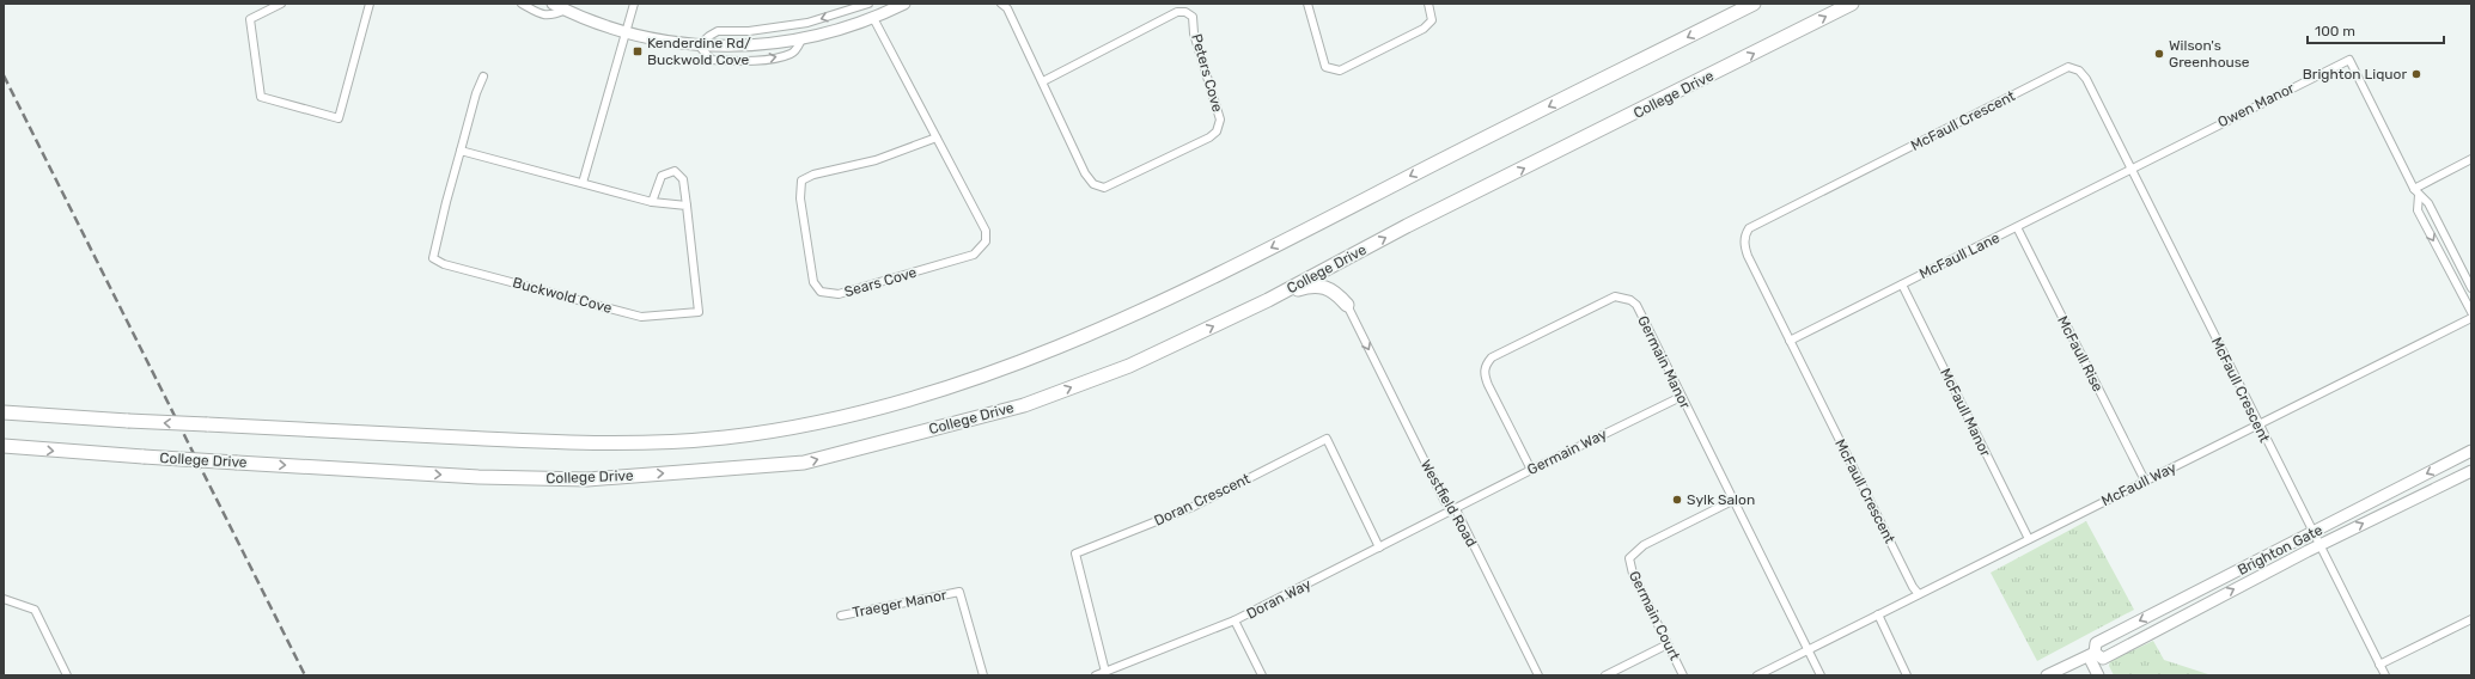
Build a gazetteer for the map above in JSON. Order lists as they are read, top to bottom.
{
  "streets": {
    "highway": ["College Drive"],
    "street": [
      "Peters Cove",
      "Owen Manor",
      "McFaull Crescent",
      "McFaull Lane",
      "Sears Cove",
      "Buckwold Cove",
      "McFaull Rise",
      "Germain Manor",
      "McFaull Manor",
      "Germain Way",
      "McFaull Way",
      "Doran Crescent",
      "Westfield Road",
      "Brighton Gate",
      "Doran Way",
      "Traeger Manor",
      "Germain Court"
    ]
  },
  "crossings": [
    ["Owen Manor", "McFaull Crescent"],
    ["Owen Manor", "McFaull Lane"],
    ["McFaull Crescent", "McFaull Lane"],
    ["McFaull Crescent", "McFaull Way"],
    ["McFaull Crescent", "Brighton Gate"],
    ["McFaull Lane", "McFaull Rise"],
    ["McFaull Lane", "McFaull Manor"],
    ["McFaull Rise", "McFaull Way"],
    ["Germain Manor", "Germain Way"],
    ["Germain Manor", "McFaull Way"],
    ["Germain Manor", "Germain Court"],
    ["McFaull Manor", "McFaull Way"],
    ["Germain Way", "Westfield Road"],
    ["Germain Way", "Doran Way"],
    ["Doran Crescent", "Doran Way"],
    ["Westfield Road", "Doran Way"]
  ],
  "one_way": ["Westfield Road"],
  "places": {
    "transit": ["Kenderdine Rd/ Buckwold Cove"],
    "other": ["Wilson's Greenhouse", "Brighton Liquor", "Sylk Salon"]
  },
  "scale_bar": "100 m"
}
